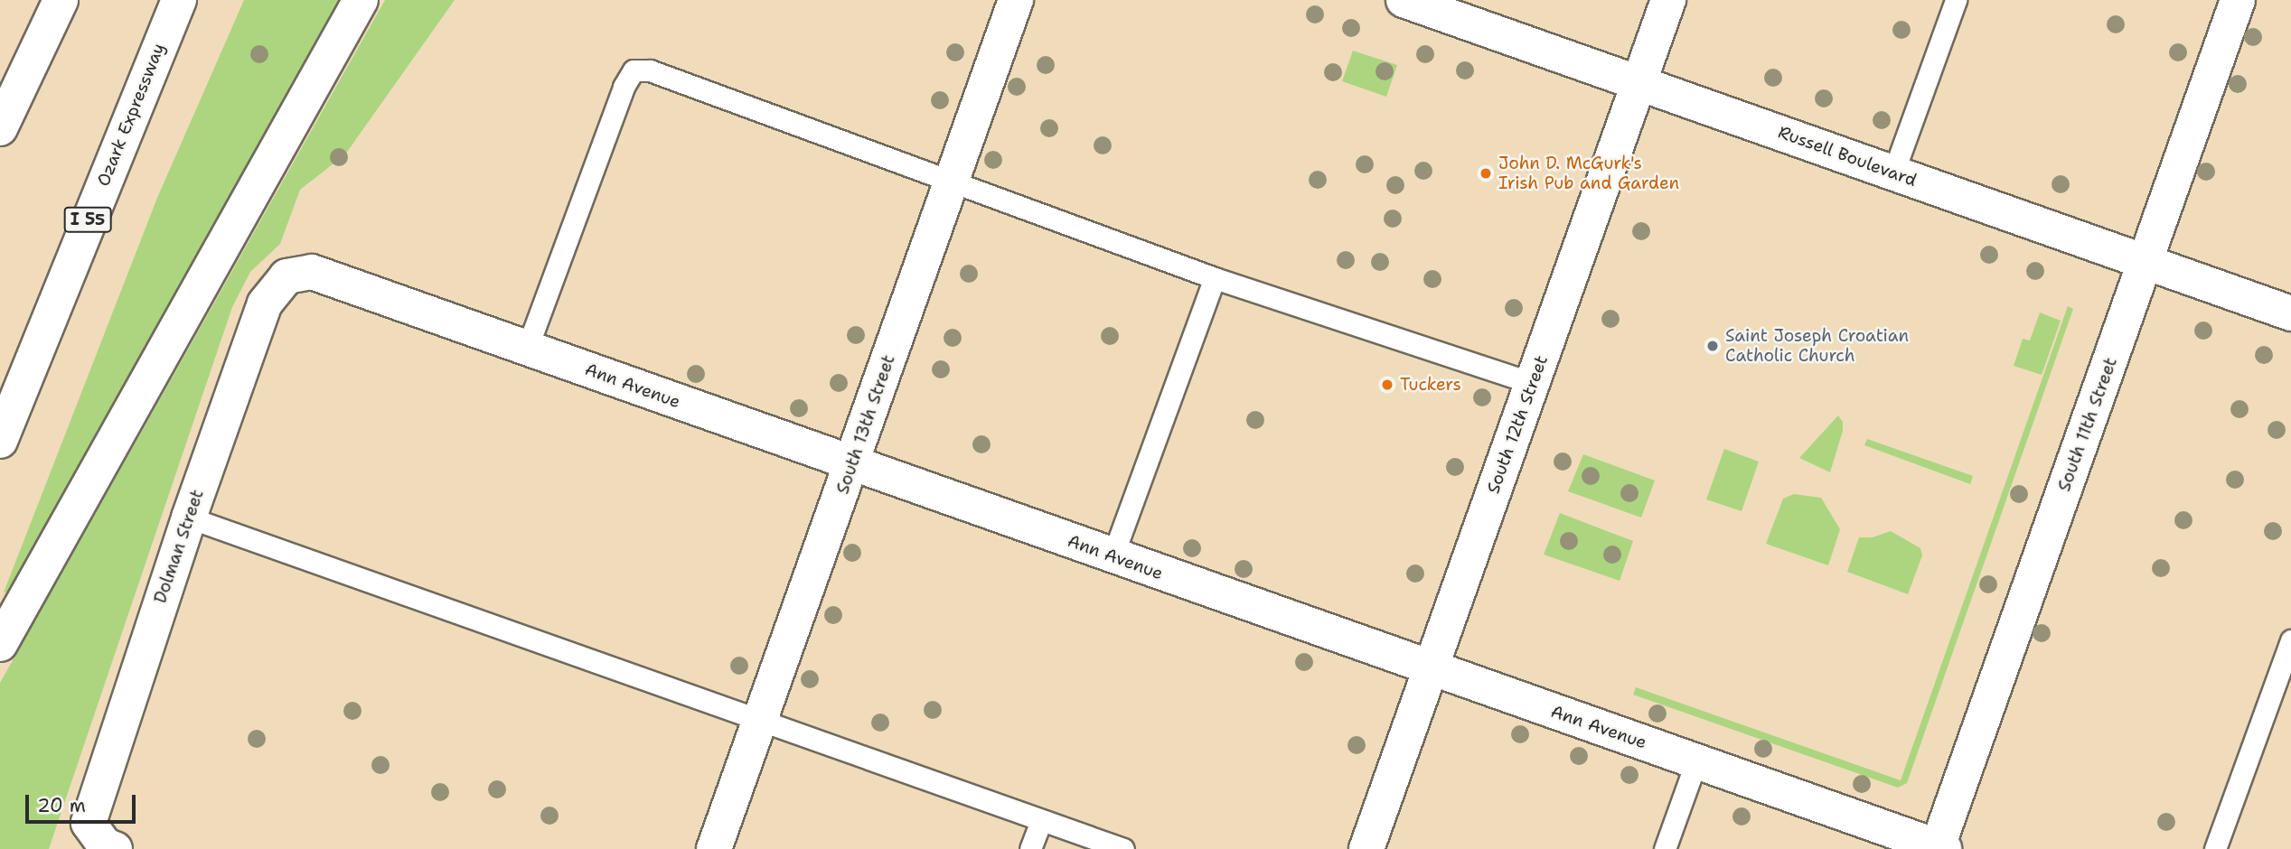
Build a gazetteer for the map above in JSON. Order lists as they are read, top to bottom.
{
  "streets": {
    "main road": [
      "Ozark Expressway",
      "Russell Boulevard",
      "I 55",
      "Ann Avenue",
      "South 13th Street",
      "South 12th Street",
      "South 11th Street",
      "Dolman Street"
    ]
  },
  "crossings": [
    ["Russell Boulevard", "South 12th Street"],
    ["Russell Boulevard", "South 11th Street"],
    ["Ann Avenue", "South 13th Street"],
    ["Ann Avenue", "South 12th Street"],
    ["Ann Avenue", "South 11th Street"],
    ["Ann Avenue", "Dolman Street"]
  ],
  "places": ["John D. McGurk's Irish Pub and Garden", "Saint Joseph Croatian Catholic Church", "Tuckers"],
  "scale_bar": "20 m"
}
